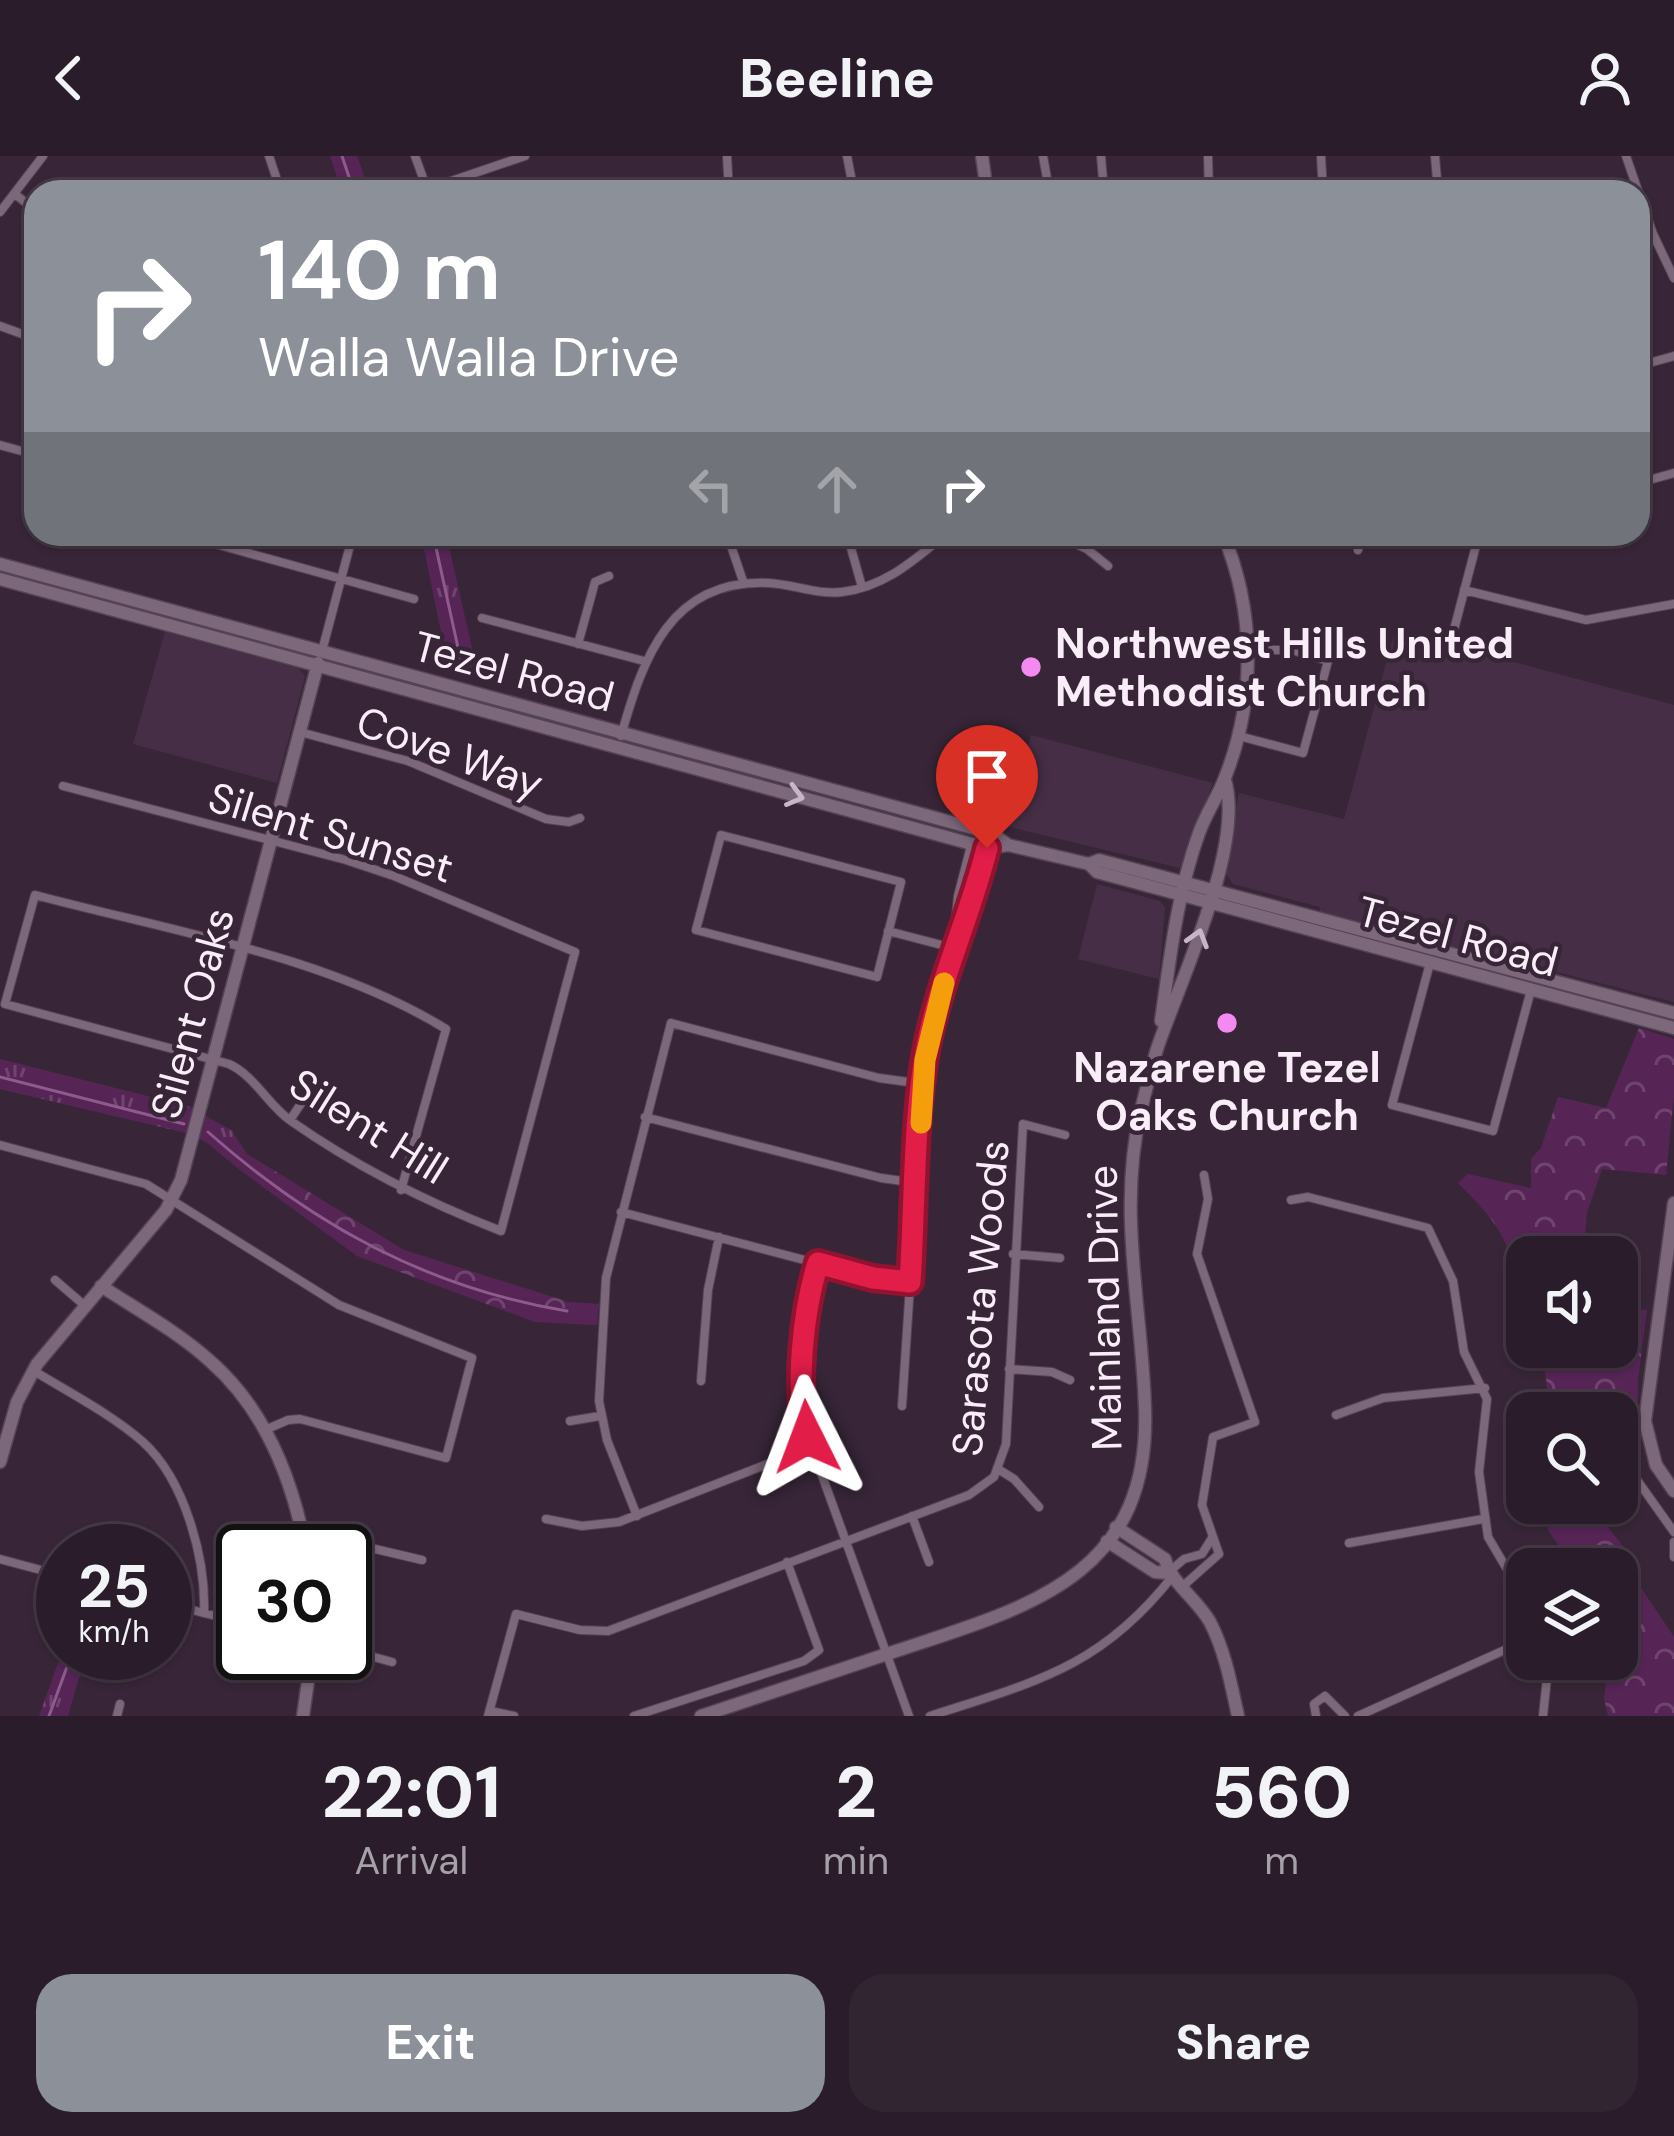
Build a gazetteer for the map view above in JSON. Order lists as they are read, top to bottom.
{
  "streets": {
    "main road": ["Tezel Road", "Silent Oaks", "Mainland Drive"],
    "street": [
      "Cove Way",
      "Silent Sunset",
      "Silent Hill",
      "Sarasota Woods"
    ]
  },
  "crossings": [
    ["Tezel Road", "Silent Oaks"],
    ["Tezel Road", "Mainland Drive"],
    ["Cove Way", "Silent Oaks"],
    ["Silent Sunset", "Silent Oaks"],
    ["Silent Sunset", "Silent Hill"],
    ["Silent Oaks", "Silent Hill"]
  ],
  "places": ["Northwest Hills United Methodist Church", "Nazarene Tezel Oaks Church"],
  "page": {
    "header": "Beeline",
    "turn": ["140 m", "Walla Walla Drive"],
    "speed": "25 km/h",
    "limit": "30",
    "eta": [
      "22:01",
      "Arrival",
      "2",
      "min",
      "560",
      "m"
    ],
    "buttons": ["Exit", "Share"]
  }
}
